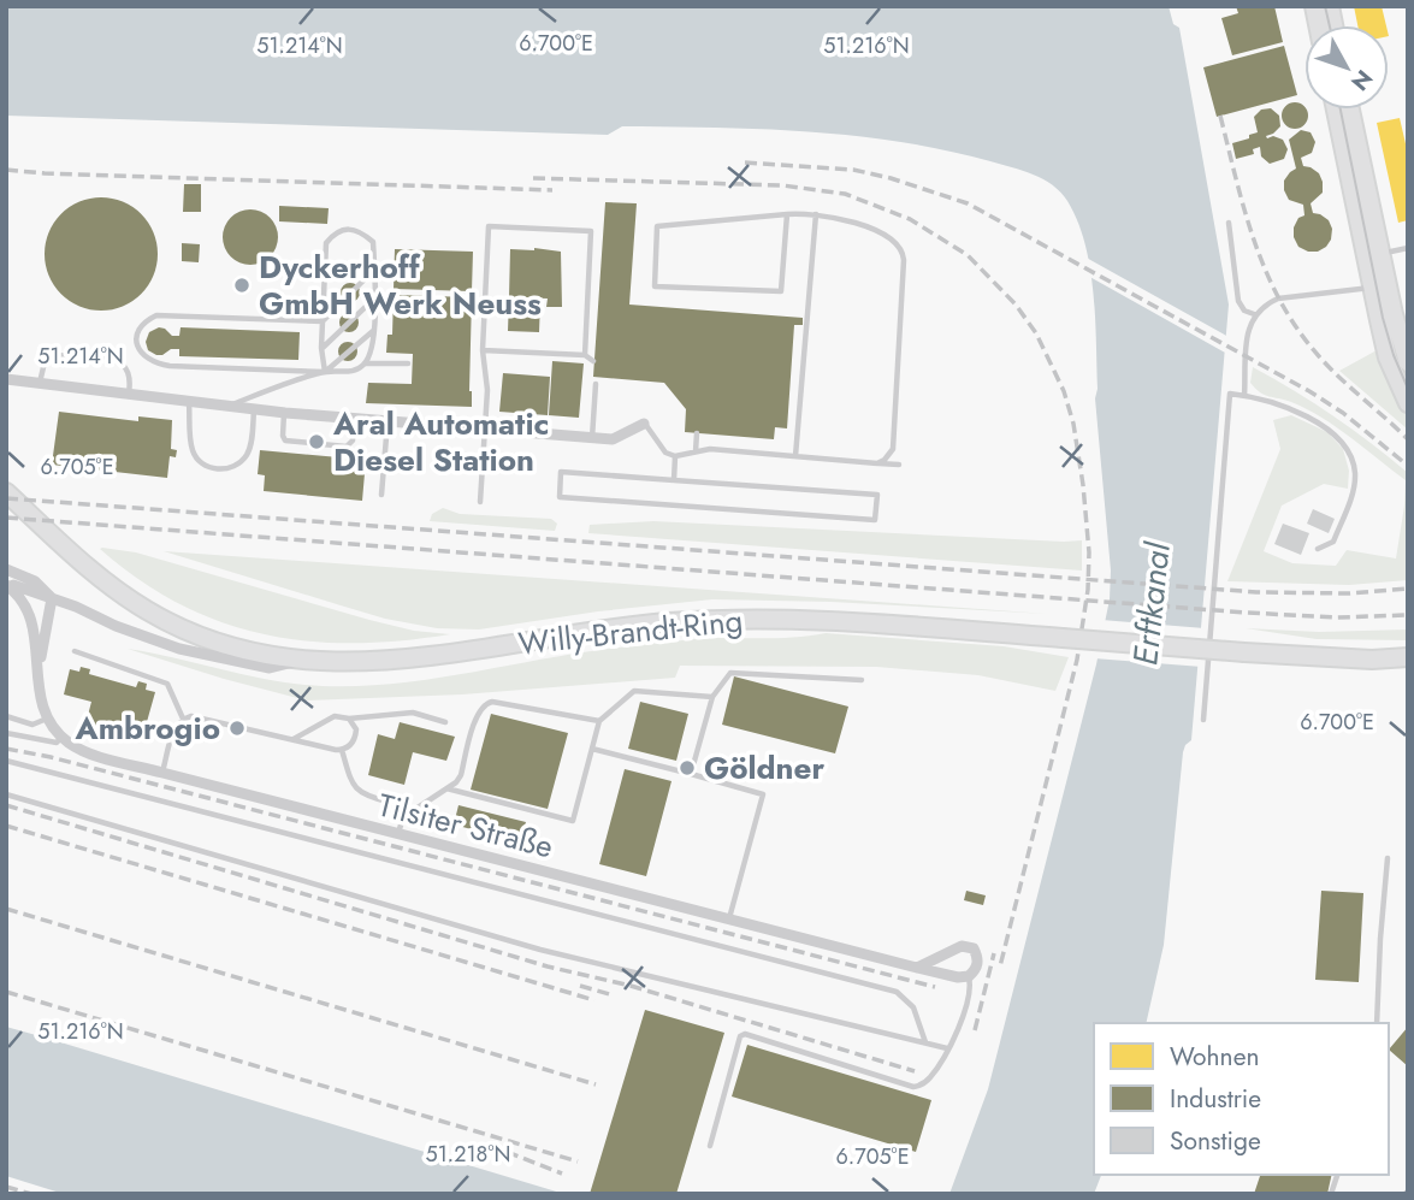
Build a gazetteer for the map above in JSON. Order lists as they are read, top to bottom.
{
  "streets": {
    "main road": ["Willy-Brandt-Ring"],
    "street": ["Tilsiter Straße"]
  },
  "crossings": [
    ["Willy-Brandt-Ring", "Tilsiter Straße"]
  ],
  "water": ["Erftkanal"],
  "places": [
    "Dyckerhoff GmbH Werk Neuss",
    "Aral Automatic Diesel Station",
    "Ambrogio",
    "Göldner"
  ],
  "legend": ["Wohnen", "Industrie", "Sonstige"],
  "north": "bottom right",
  "coordinates": [
    "6.700°E",
    "51.214°N",
    "51.216°N",
    "6.705°E",
    "51.218°N"
  ]
}
